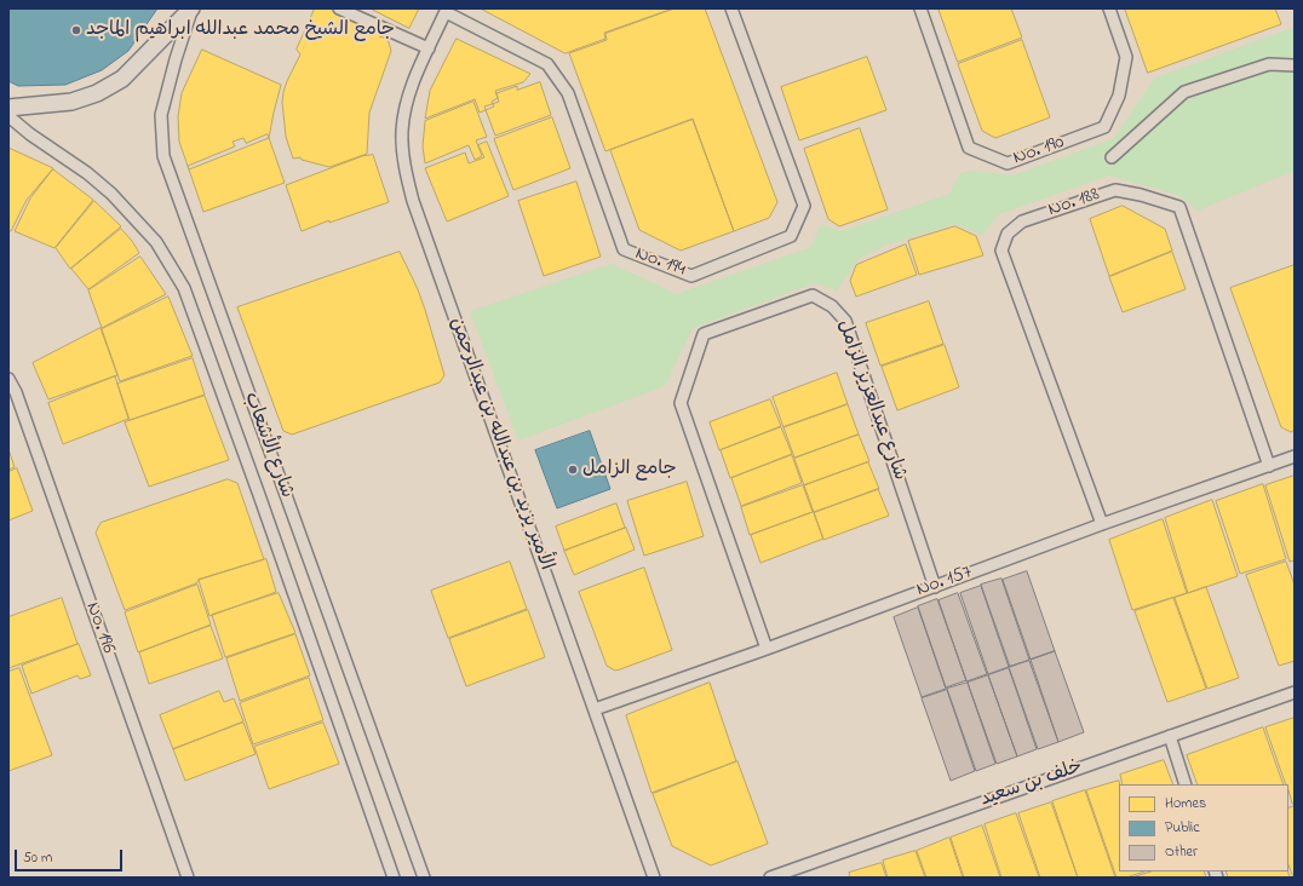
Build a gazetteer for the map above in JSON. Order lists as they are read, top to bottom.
{
  "streets": {
    "street": [
      "No. 190",
      "No. 188",
      "No. 194",
      "شارع عبدالعزيز الزامل",
      "الأمير يزيد بن عبدالله بن عبدالرحمن",
      "شارع الأشعاب",
      "No. 157",
      "No. 196",
      "خلف بن سعيد"
    ]
  },
  "crossings": [
    ["No. 188", "No. 157"],
    ["No. 194", "الأمير يزيد بن عبدالله بن عبدالرحمن"],
    ["شارع عبدالعزيز الزامل", "No. 157"],
    ["الأمير يزيد بن عبدالله بن عبدالرحمن", "No. 157"]
  ],
  "places": ["جامع الشيخ محمد عبدالله ابراهيم الماجد", "جامع الزامل"],
  "legend": ["Homes", "Public", "Other"],
  "scale_bar": "50 m"
}
